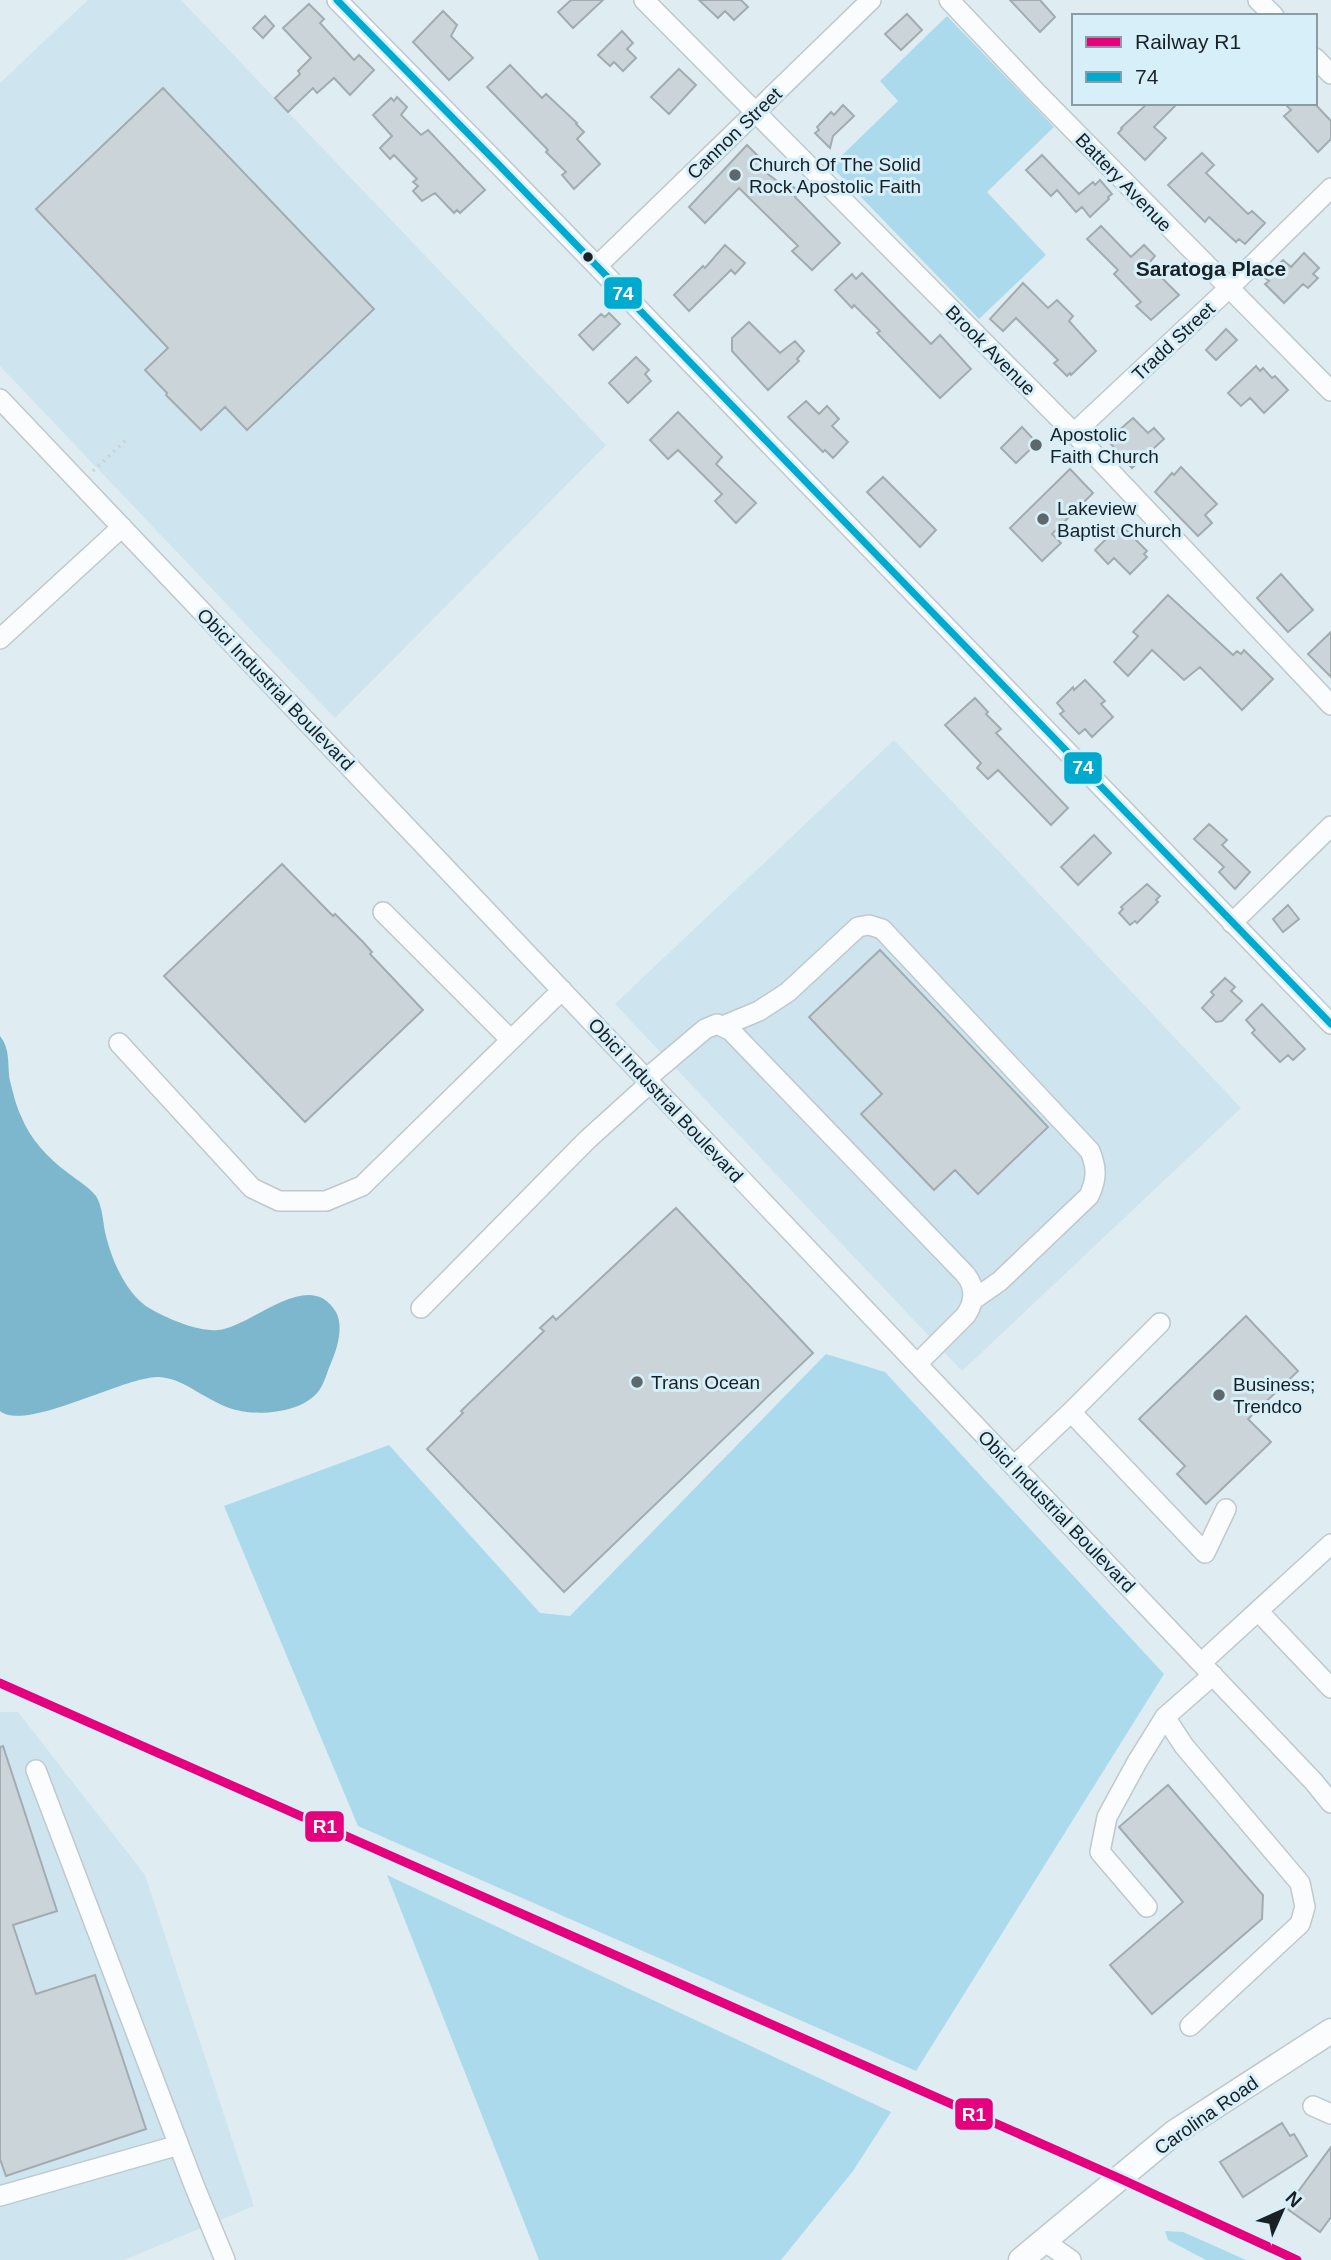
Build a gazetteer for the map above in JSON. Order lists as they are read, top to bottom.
{
  "streets": {
    "main road": ["Carolina Road"],
    "street": [
      "Cannon Street",
      "Battery Avenue",
      "Tradd Street",
      "Brook Avenue",
      "Obici Industrial Boulevard"
    ]
  },
  "crossings": [
    ["Cannon Street", "Brook Avenue"],
    ["Battery Avenue", "Tradd Street"],
    ["Tradd Street", "Brook Avenue"]
  ],
  "districts": ["Saratoga Place"],
  "places": [
    "Church Of The Solid Rock Apostolic Faith",
    "Apostolic Faith Church",
    "Lakeview Baptist Church",
    "Trans Ocean",
    "Business; Trendco"
  ],
  "lines": ["transit line 74", "rail line R1"],
  "legend": ["Railway R1", "74"],
  "north": "top right"
}
